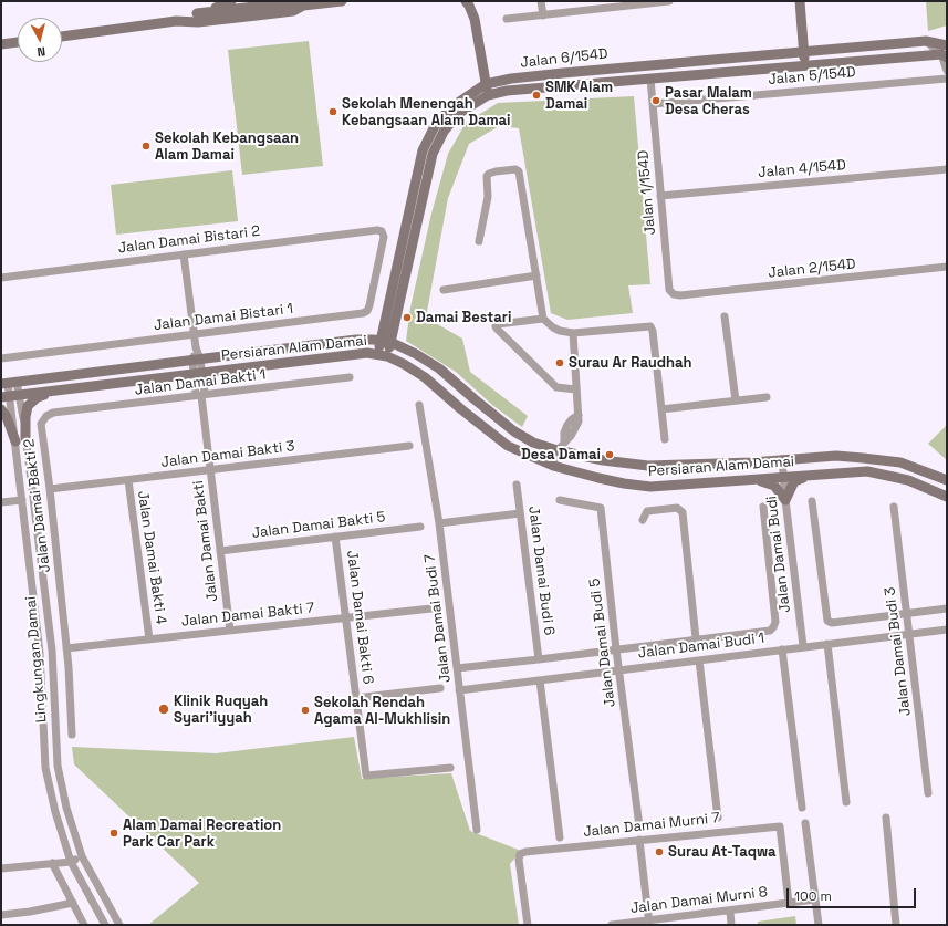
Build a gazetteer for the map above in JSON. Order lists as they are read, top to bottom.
{
  "streets": {
    "street": [
      "Jalan 6/154D",
      "Jalan 5/154D",
      "Jalan 4/154D",
      "Jalan 1/154D",
      "Jalan Damai Bistari 2",
      "Jalan 2/154D",
      "Jalan Damai Bistari 1",
      "Persiaran Alam Damai",
      "Jalan Damai Bakti 1",
      "Jalan Damai Bakti 3",
      "Jalan Damai Bakti 2",
      "Jalan Damai Bakti 5",
      "Jalan Damai Bakti",
      "Jalan Damai Budi",
      "Jalan Damai Bakti 4",
      "Jalan Damai Budi 6",
      "Jalan Damai Bakti 7",
      "Jalan Damai Bakti 6",
      "Jalan Damai Budi 7",
      "Jalan Damai Budi 5",
      "Jalan Damai Budi 1",
      "Jalan Damai Budi 3",
      "Lingkungan Damai",
      "Jalan Damai Murni 7",
      "Jalan Damai Murni 8"
    ]
  },
  "crossings": [
    ["Jalan 6/154D", "Jalan 1/154D"],
    ["Jalan 6/154D", "Persiaran Alam Damai"],
    ["Jalan 5/154D", "Jalan 1/154D"],
    ["Jalan 4/154D", "Jalan 1/154D"],
    ["Jalan 1/154D", "Jalan 2/154D"],
    ["Jalan Damai Bistari 2", "Jalan Damai Bistari 1"],
    ["Persiaran Alam Damai", "Jalan Damai Bakti"],
    ["Persiaran Alam Damai", "Jalan Damai Budi"],
    ["Persiaran Alam Damai", "Lingkungan Damai"],
    ["Jalan Damai Bakti 1", "Jalan Damai Bakti 2"],
    ["Jalan Damai Bakti 1", "Jalan Damai Bakti"],
    ["Jalan Damai Bakti 3", "Jalan Damai Bakti 2"],
    ["Jalan Damai Bakti 3", "Jalan Damai Bakti"],
    ["Jalan Damai Bakti 3", "Jalan Damai Bakti 4"],
    ["Jalan Damai Bakti 2", "Jalan Damai Bakti 7"],
    ["Jalan Damai Bakti 5", "Jalan Damai Bakti"],
    ["Jalan Damai Bakti 5", "Jalan Damai Bakti 6"],
    ["Jalan Damai Bakti", "Jalan Damai Bakti 7"],
    ["Jalan Damai Budi", "Jalan Damai Budi 1"],
    ["Jalan Damai Bakti 4", "Jalan Damai Bakti 7"],
    ["Jalan Damai Bakti 7", "Jalan Damai Bakti 6"],
    ["Jalan Damai Budi 7", "Jalan Damai Budi 1"],
    ["Jalan Damai Budi 5", "Jalan Damai Budi 1"],
    ["Jalan Damai Budi 1", "Jalan Damai Budi 3"],
    ["Jalan Damai Murni 7", "Jalan Damai Murni 8"]
  ],
  "places": [
    "SMK Alam Damai",
    "Pasar Malam Desa Cheras",
    "Sekolah Menengah Kebangsaan Alam Damai",
    "Sekolah Kebangsaan Alam Damai",
    "Damai Bestari",
    "Surau Ar Raudhah",
    "Desa Damai",
    "Klinik Ruqyah Syari'iyyah",
    "Sekolah Rendah Agama Al-Mukhlisin",
    "Alam Damai Recreation Park Car Park",
    "Surau At-Taqwa"
  ],
  "scale_bar": "100 m",
  "north": "bottom"
}
